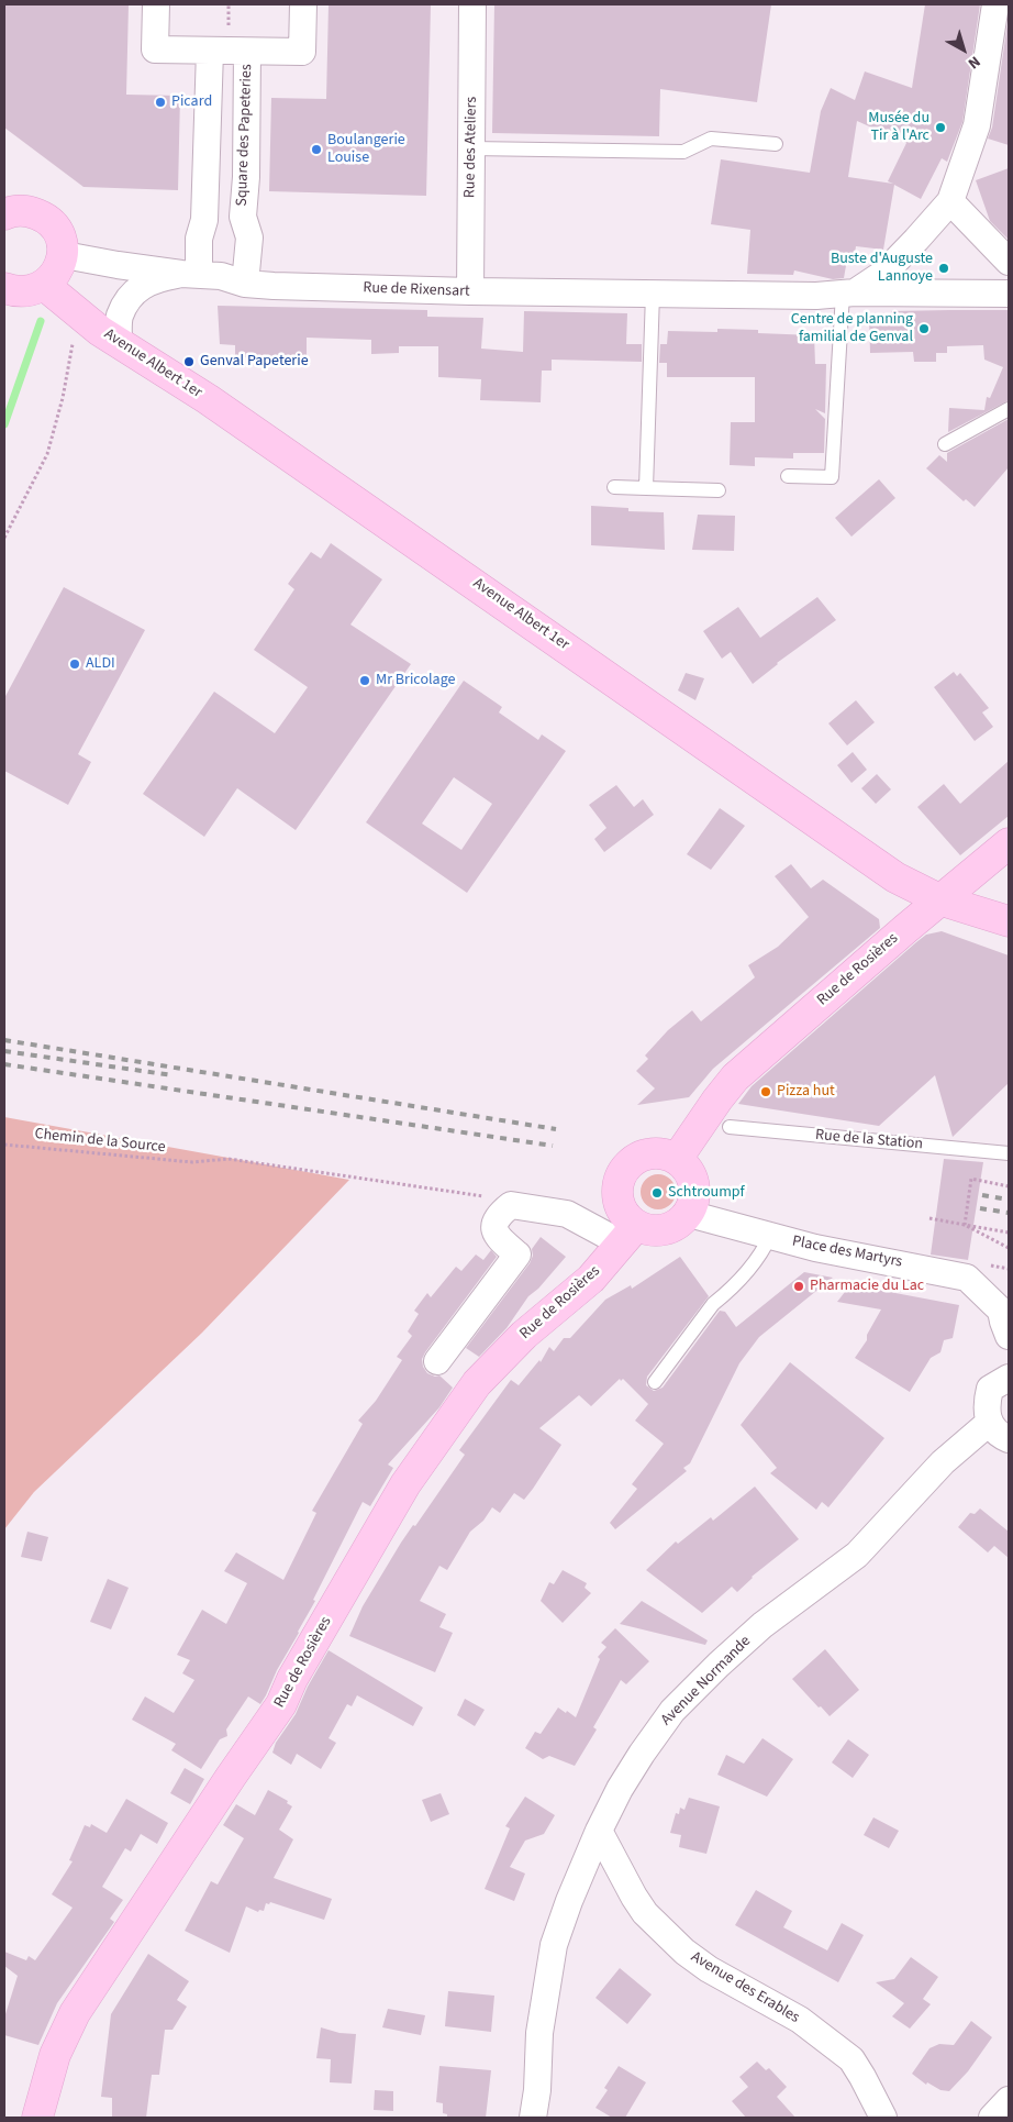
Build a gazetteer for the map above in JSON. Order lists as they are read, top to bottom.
{
  "streets": {
    "street": [
      "Square des Papeteries",
      "Rue des Ateliers",
      "Rue de Rixensart",
      "Avenue Albert 1er",
      "Rue de Rosières",
      "Place des Martyrs",
      "Avenue Normande",
      "Avenue des Erables"
    ],
    "lane": ["Rue de la Station"],
    "path": ["Chemin de la Source"]
  },
  "crossings": [
    ["Square des Papeteries", "Rue de Rixensart"],
    ["Rue des Ateliers", "Rue de Rixensart"],
    ["Rue de Rixensart", "Avenue Albert 1er"],
    ["Avenue Albert 1er", "Rue de Rosières"],
    ["Rue de Rosières", "Place des Martyrs"],
    ["Avenue Normande", "Avenue des Erables"]
  ],
  "places": [
    "Picard",
    "Musée du Tir à l'Arc",
    "Boulangerie Louise",
    "Buste d'Auguste Lannoye",
    "Centre de planning familial de Genval",
    "Genval Papeterie",
    "ALDI",
    "Mr Bricolage",
    "Pizza hut",
    "Schtroumpf",
    "Pharmacie du Lac"
  ],
  "north": "bottom right"
}
